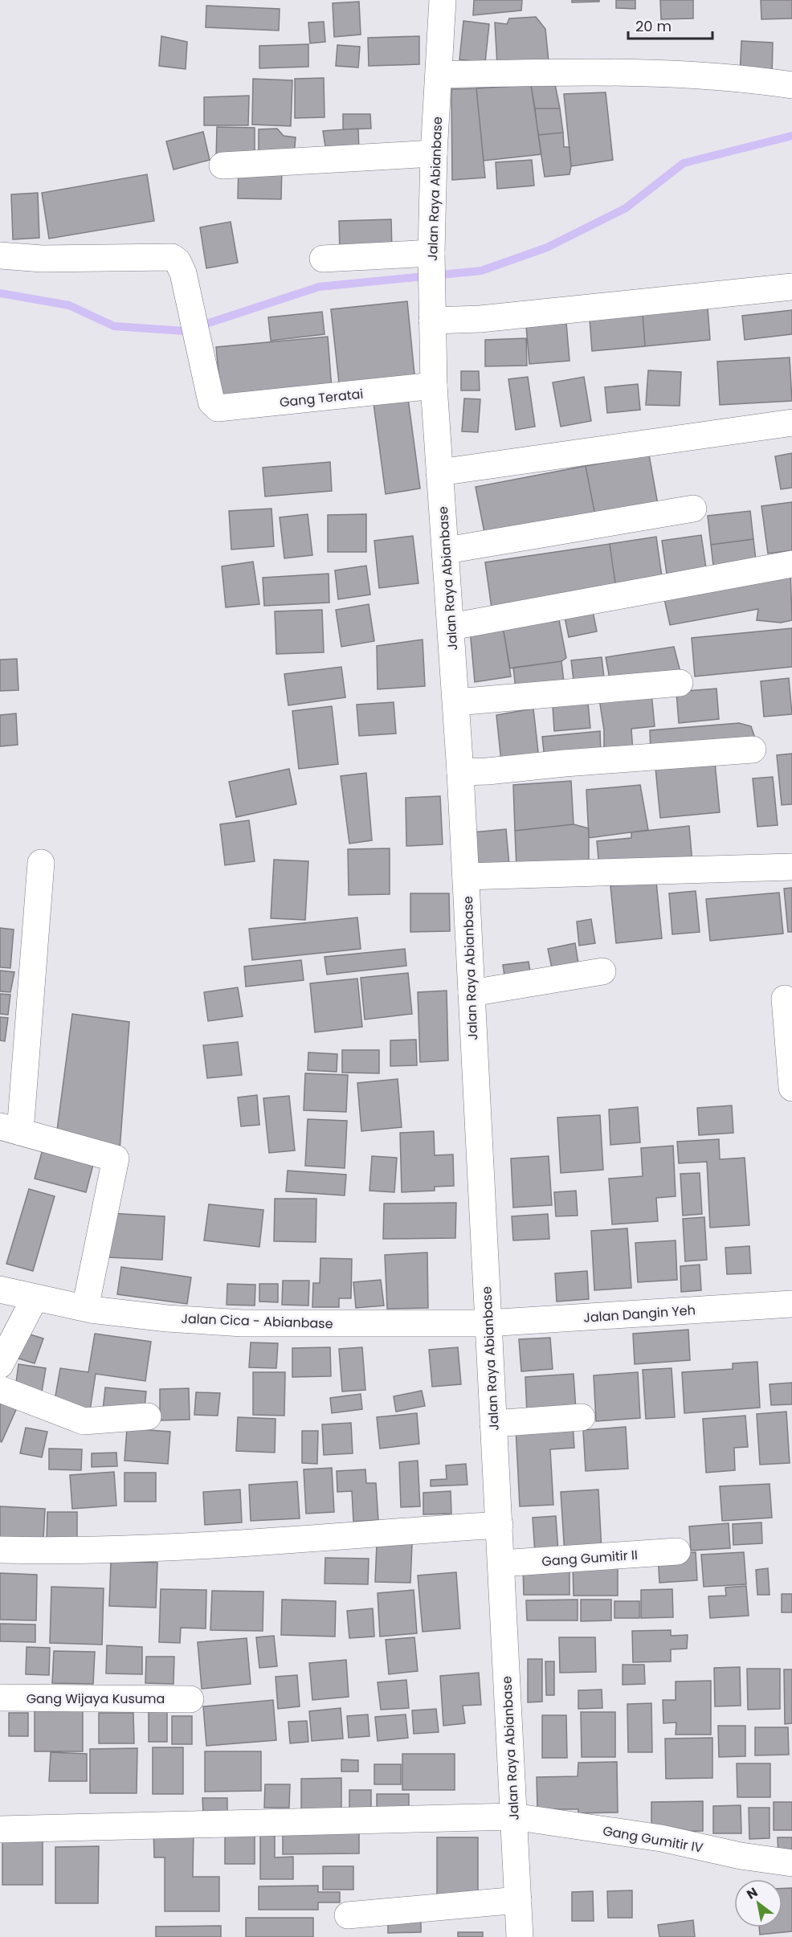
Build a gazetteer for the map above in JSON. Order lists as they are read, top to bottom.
{
  "streets": {
    "street": [
      "Jalan Raya Abianbase",
      "Gang Teratai",
      "Jalan Dangin Yeh",
      "Jalan Cica - Abianbase",
      "Gang Gumitir II",
      "Gang Wijaya Kusuma",
      "Gang Gumitir IV"
    ]
  },
  "crossings": [
    ["Jalan Raya Abianbase", "Gang Teratai"],
    ["Jalan Raya Abianbase", "Jalan Dangin Yeh"],
    ["Jalan Raya Abianbase", "Jalan Cica - Abianbase"],
    ["Jalan Raya Abianbase", "Gang Gumitir II"],
    ["Jalan Raya Abianbase", "Gang Gumitir IV"],
    ["Jalan Dangin Yeh", "Jalan Cica - Abianbase"]
  ],
  "scale_bar": "20 m",
  "north": "top left"
}
